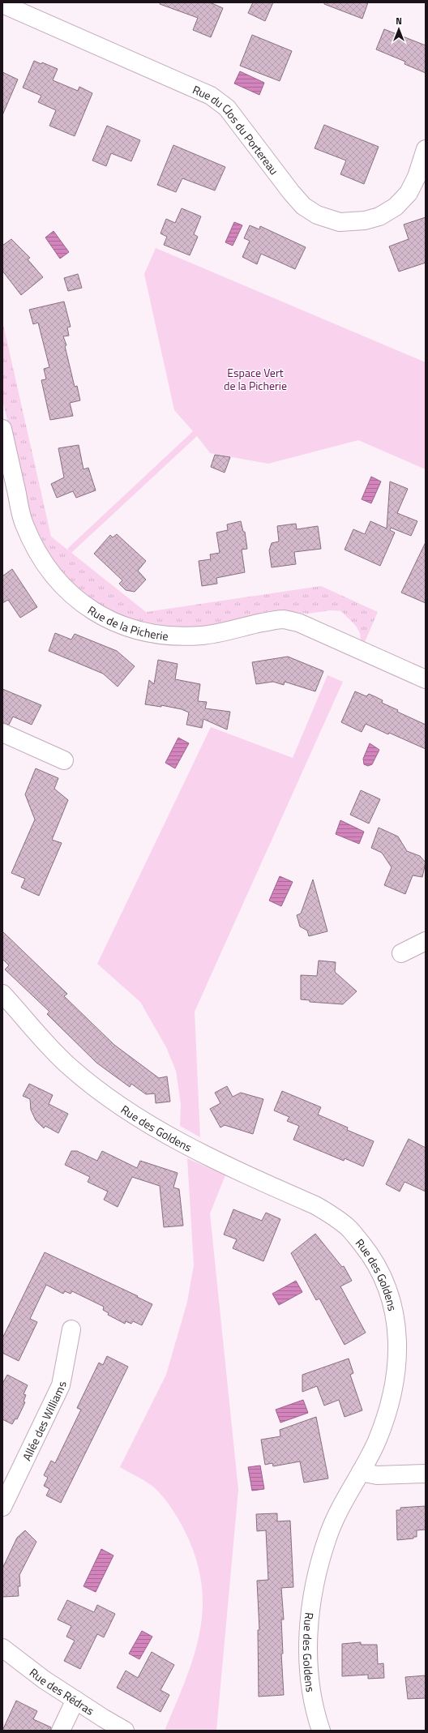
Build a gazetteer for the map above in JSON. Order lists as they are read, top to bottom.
{
  "streets": {
    "street": [
      "Rue du Clos du Portereau",
      "Rue de la Picherie",
      "Rue des Goldens",
      "Allée des Williams",
      "Rue des Rédras"
    ]
  },
  "parks": ["Espace Vert de la Picherie"],
  "north": "top"
}
